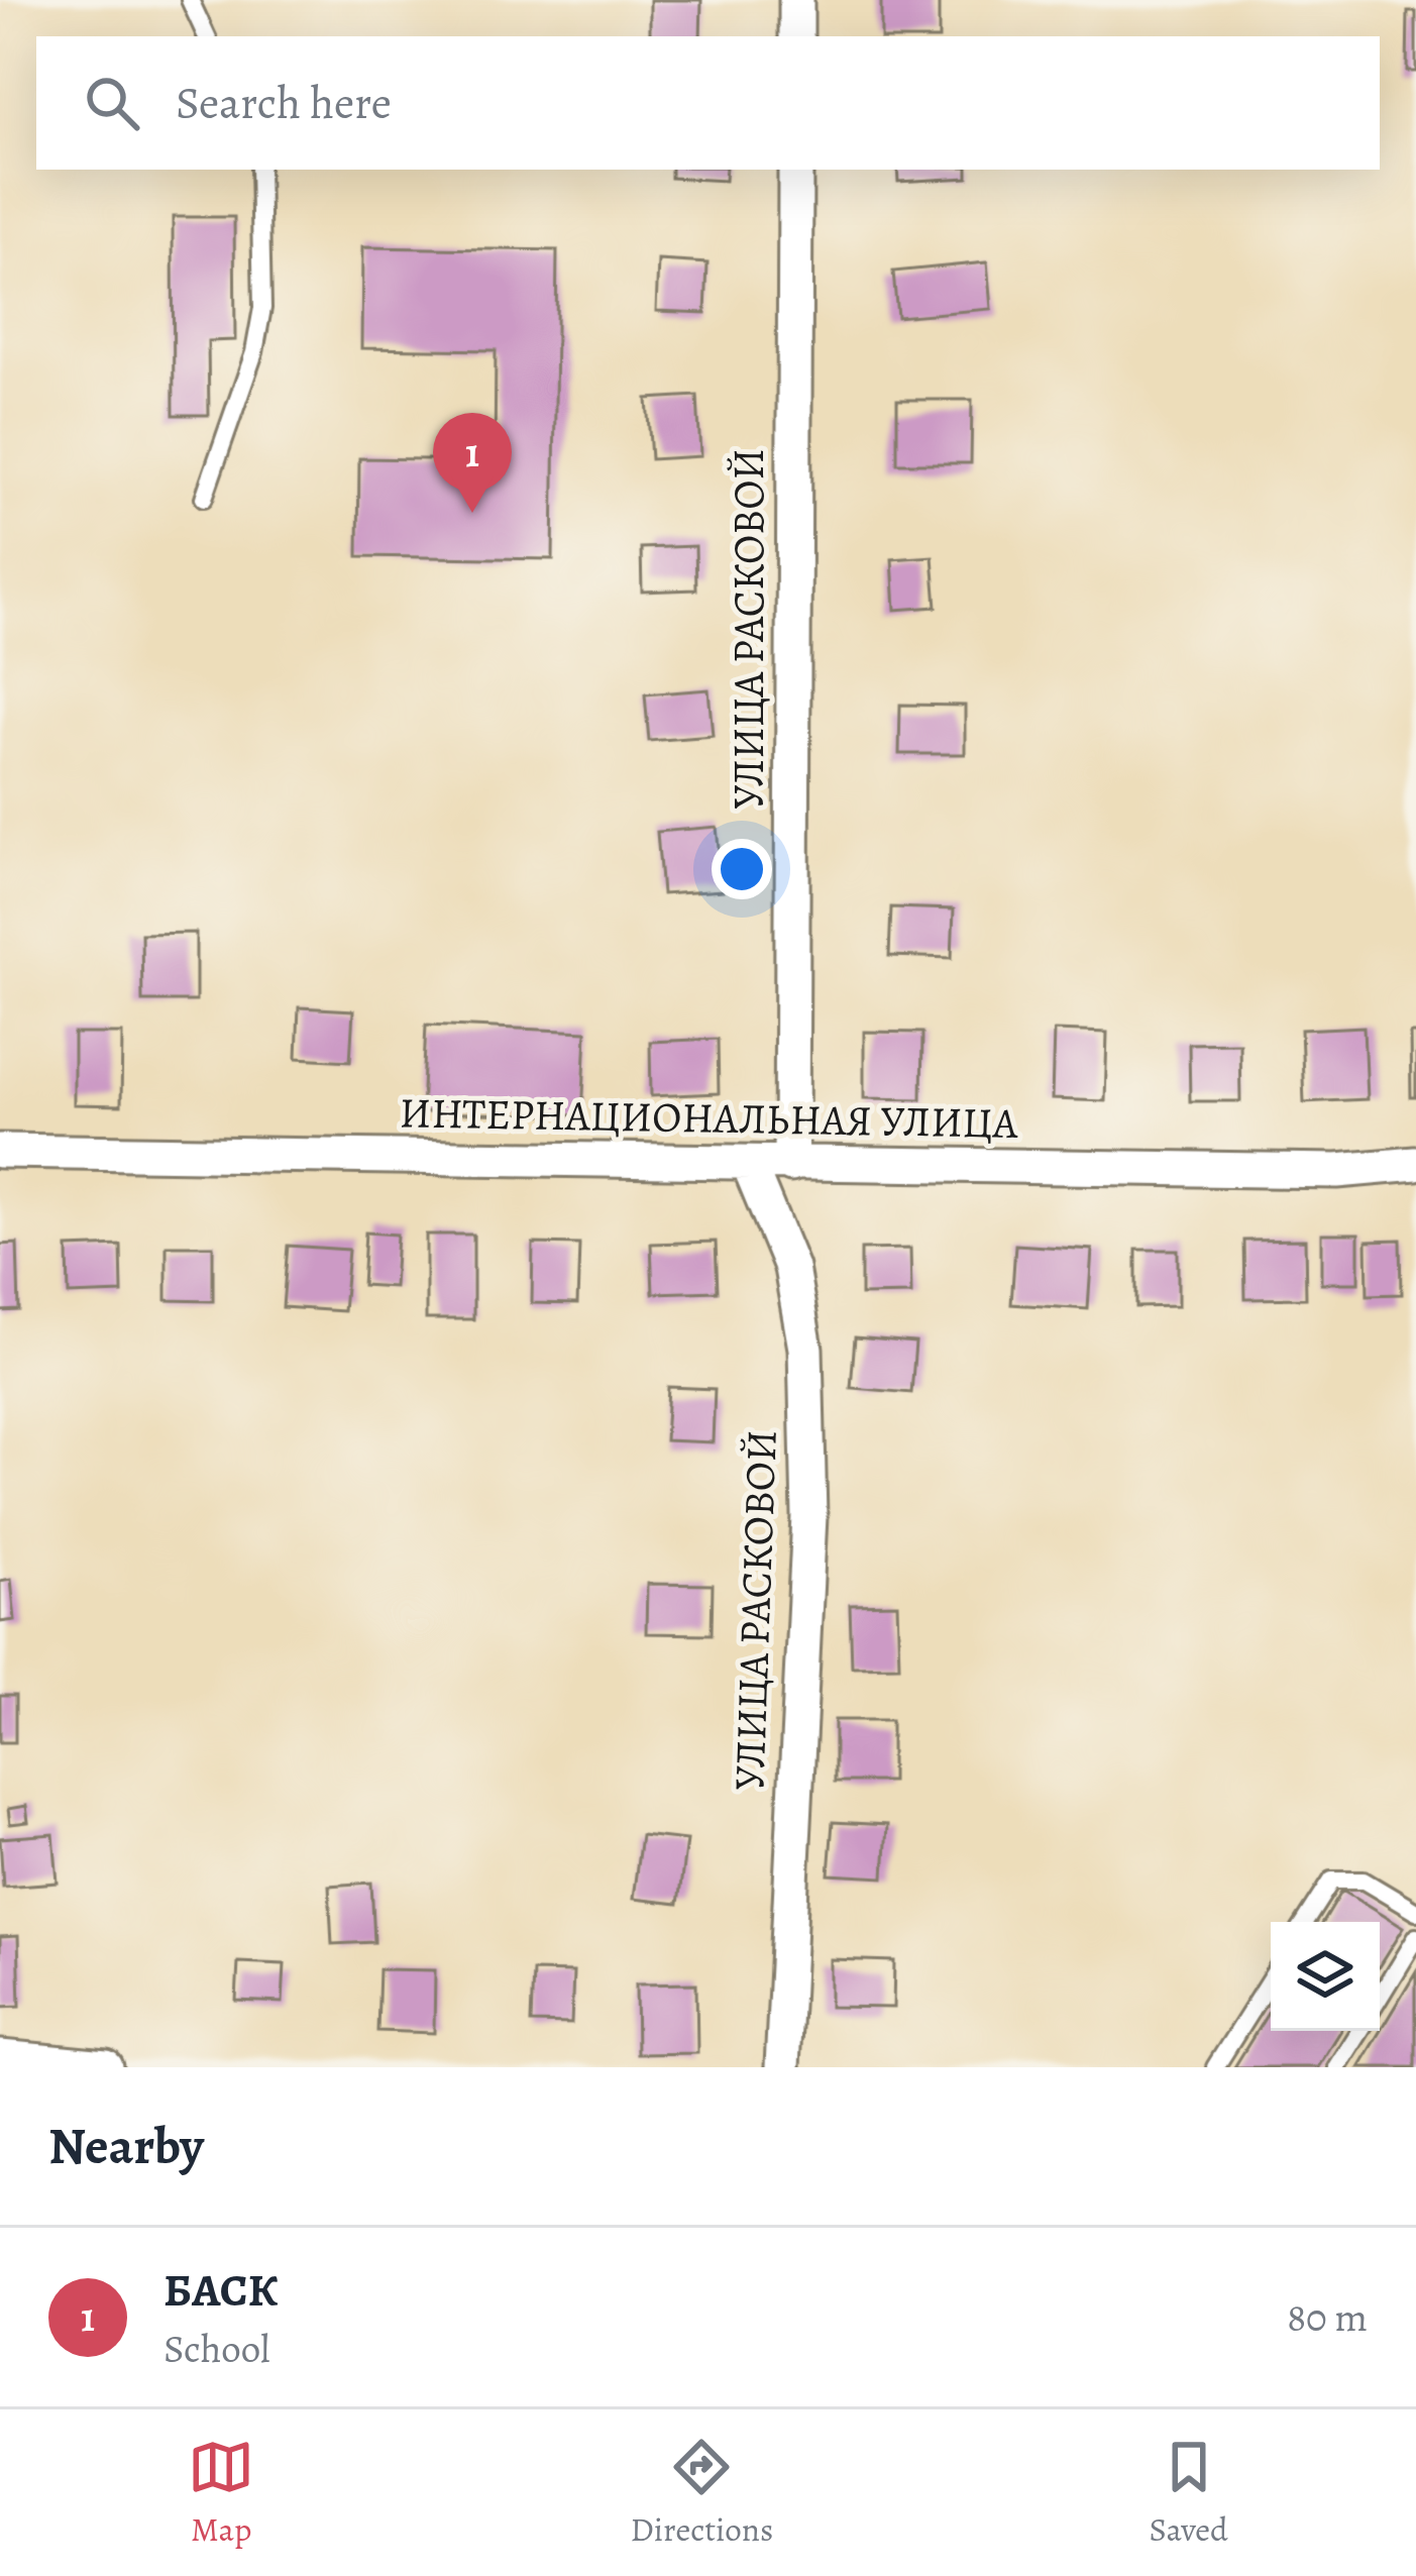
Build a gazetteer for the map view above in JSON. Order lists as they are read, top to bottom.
{
  "streets": {
    "street": ["УЛИЦА РАСКОВОЙ", "ИНТЕРНАЦИОНАЛЬНАЯ УЛИЦА"]
  },
  "crossings": [
    ["УЛИЦА РАСКОВОЙ", "ИНТЕРНАЦИОНАЛЬНАЯ УЛИЦА"]
  ],
  "page": {
    "search": "Search here",
    "pins": "1",
    "heading": "Nearby",
    "list": [
      {
        "mark": "1",
        "name": "БАСК",
        "note": "School",
        "value": "80 m"
      }
    ],
    "nav": ["Map", "Directions", "Saved"]
  }
}
